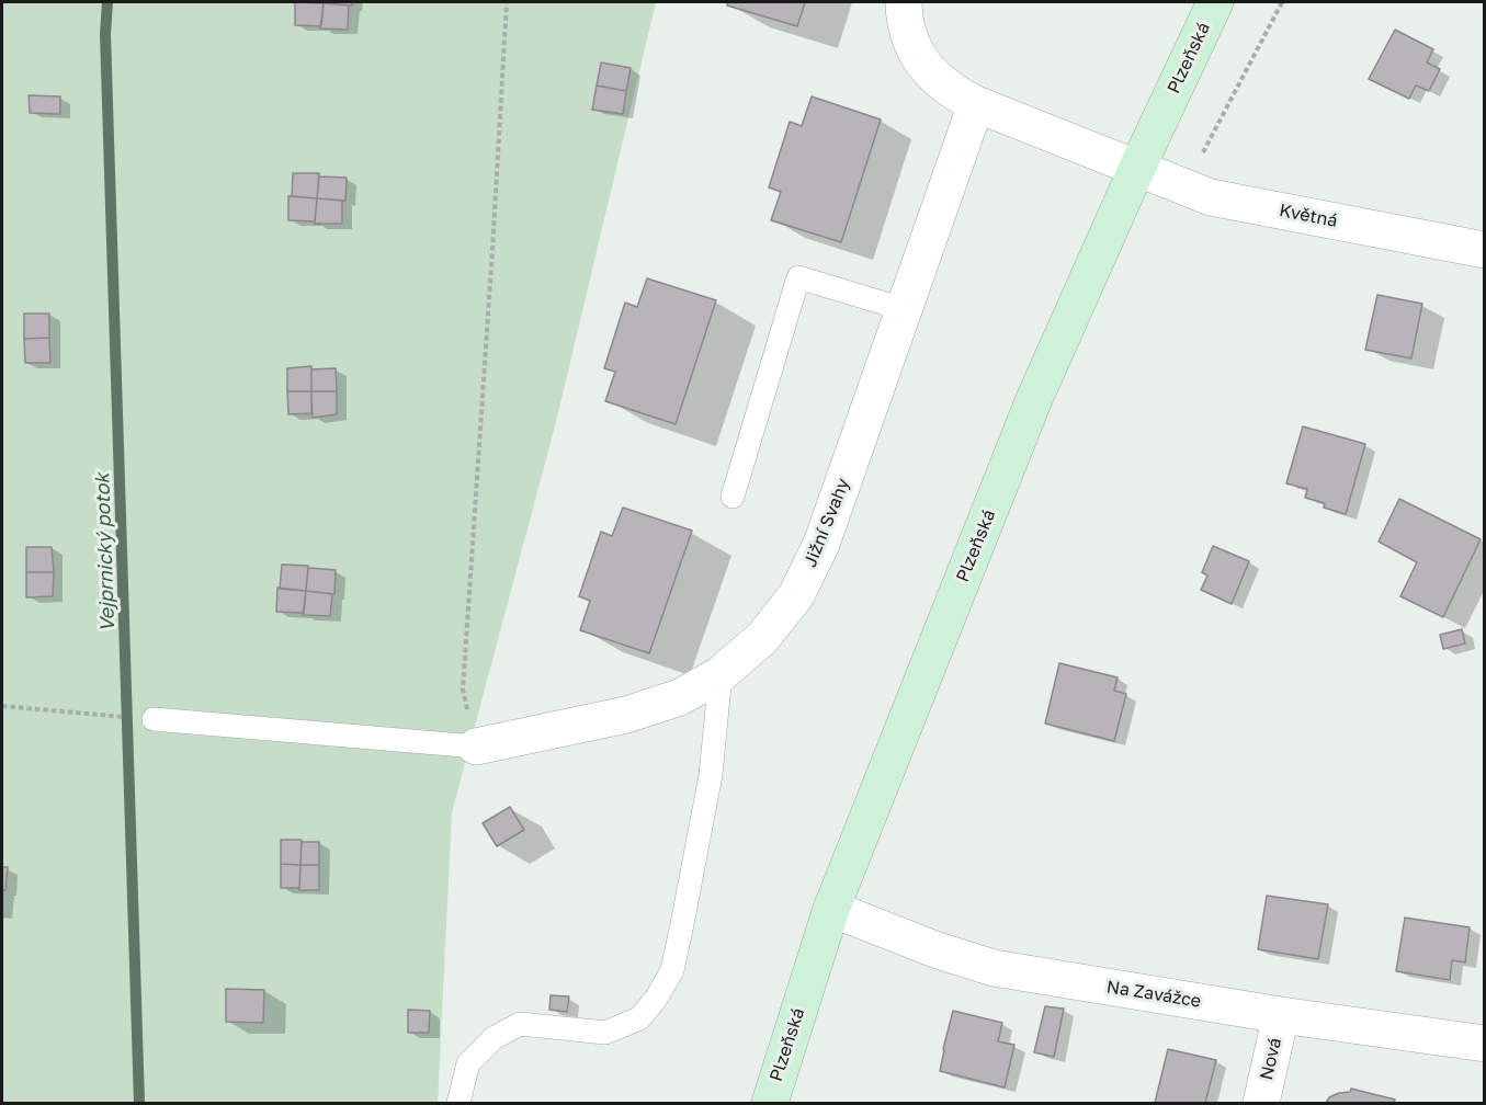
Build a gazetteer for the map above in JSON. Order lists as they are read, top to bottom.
{
  "streets": {
    "main road": ["Plzeňská"],
    "street": [
      "Květná",
      "Jižní Svahy",
      "Na Zavážce",
      "Nová"
    ]
  },
  "crossings": [
    ["Plzeňská", "Květná"],
    ["Plzeňská", "Na Zavážce"],
    ["Na Zavážce", "Nová"]
  ],
  "water": ["Vejprnický potok"]
}
